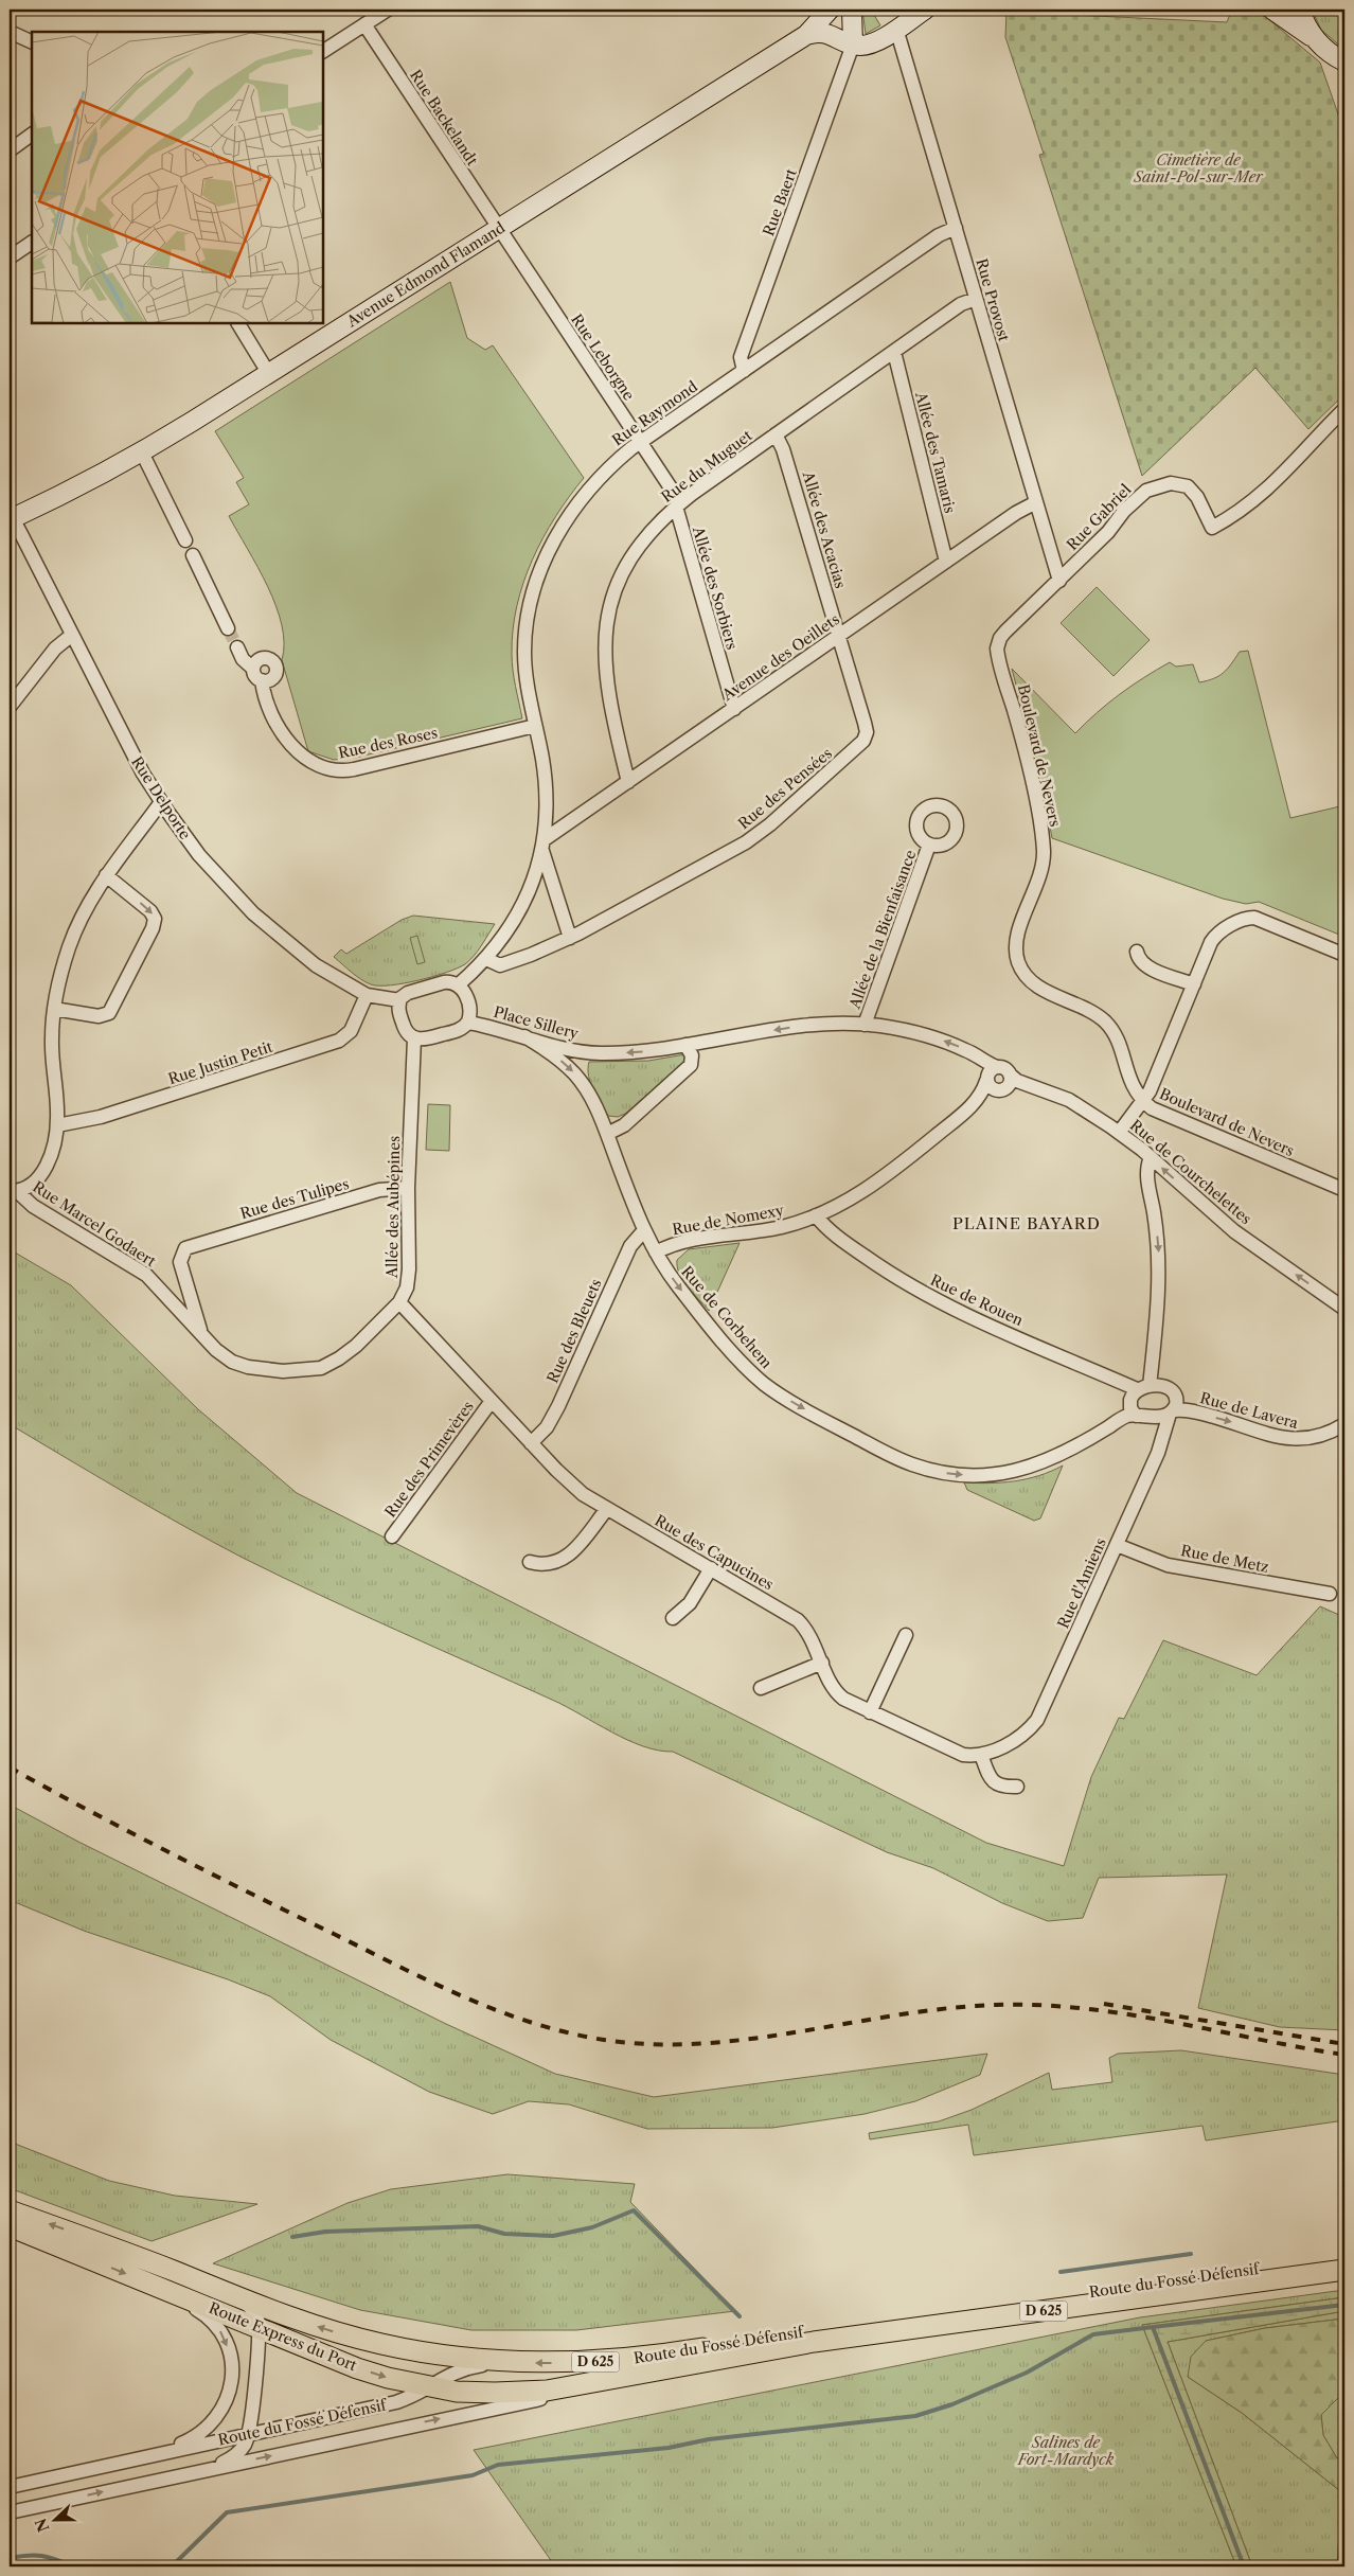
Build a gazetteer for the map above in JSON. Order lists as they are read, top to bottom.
{
  "streets": {
    "main road": ["Route du Fossé Défensif", "D 625", "Route Express du Port"],
    "street": [
      "Rue Backelandt",
      "Rue Baert",
      "Avenue Edmond Flamand",
      "Rue Provost",
      "Rue Leborgne",
      "Rue Raymond",
      "Allée des Tamaris",
      "Rue du Muguet",
      "Rue Gabriel",
      "Allée des Acacias",
      "Allée des Sorbiers",
      "Avenue des Oeillets",
      "Rue des Roses",
      "Boulevard de Nevers",
      "Rue des Pensées",
      "Rue Delporte",
      "Allée de la Bienfaisance",
      "Place Sillery",
      "Rue Justin Petit",
      "Rue de Courchelettes",
      "Rue des Tulipes",
      "Allée des Aubépines",
      "Rue de Nomexy",
      "Rue Marcel Godaert",
      "Rue de Rouen",
      "Rue de Corbehem",
      "Rue des Bleuets",
      "Rue de Lavera",
      "Rue des Primevères",
      "Rue des Capucines",
      "Rue de Metz",
      "Rue d'Amiens"
    ]
  },
  "crossings": [
    ["Rue Backelandt", "Avenue Edmond Flamand"],
    ["Rue Backelandt", "Rue Leborgne"],
    ["Rue Baert", "Rue Raymond"],
    ["Avenue Edmond Flamand", "Rue Leborgne"],
    ["Avenue Edmond Flamand", "Rue Delporte"],
    ["Rue Provost", "Rue Raymond"],
    ["Rue Provost", "Rue du Muguet"],
    ["Rue Provost", "Rue Gabriel"],
    ["Rue Provost", "Avenue des Oeillets"],
    ["Rue Leborgne", "Rue Raymond"],
    ["Rue Leborgne", "Rue du Muguet"],
    ["Rue Leborgne", "Allée des Sorbiers"],
    ["Rue Raymond", "Avenue des Oeillets"],
    ["Rue Raymond", "Rue des Roses"],
    ["Rue Raymond", "Rue des Pensées"],
    ["Rue Raymond", "Rue Delporte"],
    ["Rue Raymond", "Place Sillery"],
    ["Rue Raymond", "Allée des Aubépines"],
    ["Allée des Tamaris", "Rue du Muguet"],
    ["Allée des Tamaris", "Avenue des Oeillets"],
    ["Rue du Muguet", "Allée des Acacias"],
    ["Rue du Muguet", "Allée des Sorbiers"],
    ["Rue du Muguet", "Avenue des Oeillets"],
    ["Rue Gabriel", "Boulevard de Nevers"],
    ["Allée des Acacias", "Avenue des Oeillets"],
    ["Allée des Acacias", "Rue des Pensées"],
    ["Allée des Sorbiers", "Avenue des Oeillets"],
    ["Avenue des Oeillets", "Rue des Pensées"],
    ["Rue Delporte", "Place Sillery"],
    ["Rue Delporte", "Rue Justin Petit"],
    ["Rue Delporte", "Allée des Aubépines"],
    ["Place Sillery", "Allée des Aubépines"],
    ["Place Sillery", "Rue de Corbehem"],
    ["Rue de Courchelettes", "Rue de Nomexy"],
    ["Rue des Tulipes", "Allée des Aubépines"],
    ["Rue des Tulipes", "Rue Marcel Godaert"],
    ["Allée des Aubépines", "Rue Marcel Godaert"],
    ["Allée des Aubépines", "Rue des Capucines"],
    ["Rue de Nomexy", "Rue de Rouen"],
    ["Rue de Nomexy", "Rue de Corbehem"],
    ["Rue de Rouen", "Rue de Corbehem"],
    ["Rue de Rouen", "Rue de Lavera"],
    ["Rue de Rouen", "Rue d'Amiens"],
    ["Rue de Corbehem", "Rue des Bleuets"],
    ["Rue de Corbehem", "Rue de Lavera"],
    ["Rue de Corbehem", "Rue d'Amiens"],
    ["Rue des Bleuets", "Rue des Capucines"],
    ["Rue de Lavera", "Rue d'Amiens"],
    ["Rue des Primevères", "Rue des Capucines"],
    ["Rue des Capucines", "Rue d'Amiens"],
    ["Rue de Metz", "Rue d'Amiens"],
    ["Route du Fossé Défensif", "Route Express du Port"]
  ],
  "one_way": [
    "Place Sillery",
    "Rue de Courchelettes",
    "Rue de Corbehem",
    "Rue de Lavera"
  ],
  "districts": ["PLAINE BAYARD"],
  "parks": ["Cimetière de Saint-Pol-sur-Mer", "Salines de Fort-Mardyck"],
  "north": "left"
}
